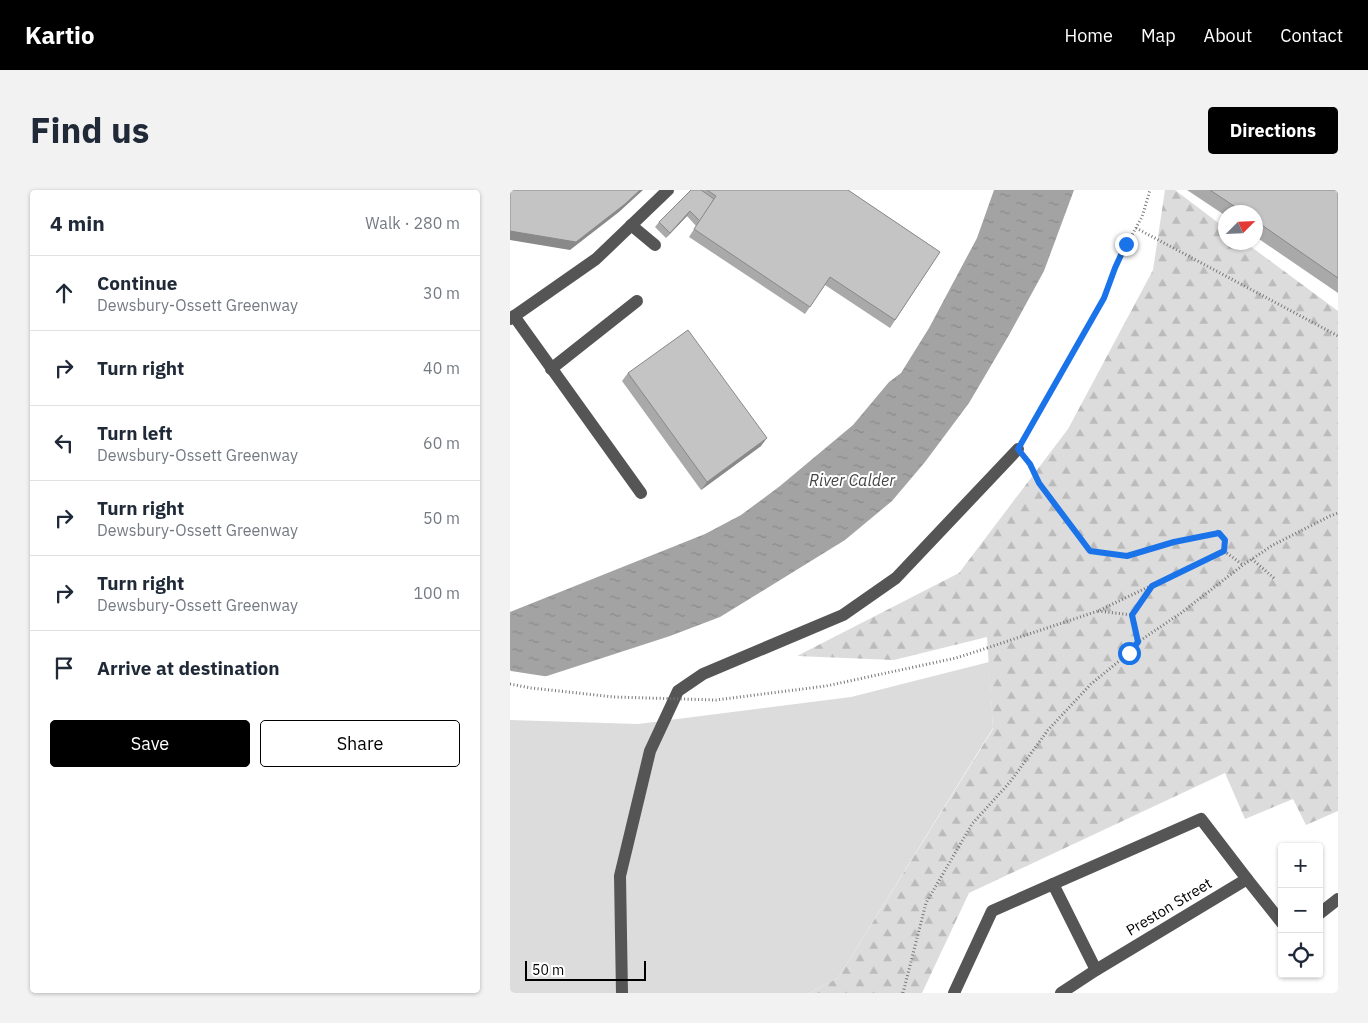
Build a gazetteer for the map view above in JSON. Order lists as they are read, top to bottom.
{
  "streets": {
    "street": ["Preston Street"]
  },
  "water": ["River Calder"],
  "scale_bar": "50 m",
  "north": "top right",
  "page": {
    "header": "Kartio",
    "nav": [
      "Home",
      "Map",
      "About",
      "Contact"
    ],
    "title": "Find us",
    "buttons": [
      "Directions",
      ["Save", "Share"]
    ],
    "heading": ["4 min", "Walk · 280 m"],
    "list": [
      ["Continue", "Dewsbury-Ossett Greenway", "30 m"],
      ["Turn right", "40 m"],
      ["Turn left", "Dewsbury-Ossett Greenway", "60 m"],
      ["Turn right", "Dewsbury-Ossett Greenway", "50 m"],
      ["Turn right", "Dewsbury-Ossett Greenway", "100 m"],
      "Arrive at destination"
    ],
    "map_buttons": ["+", "−"],
    "scale": "50 m"
  }
}
